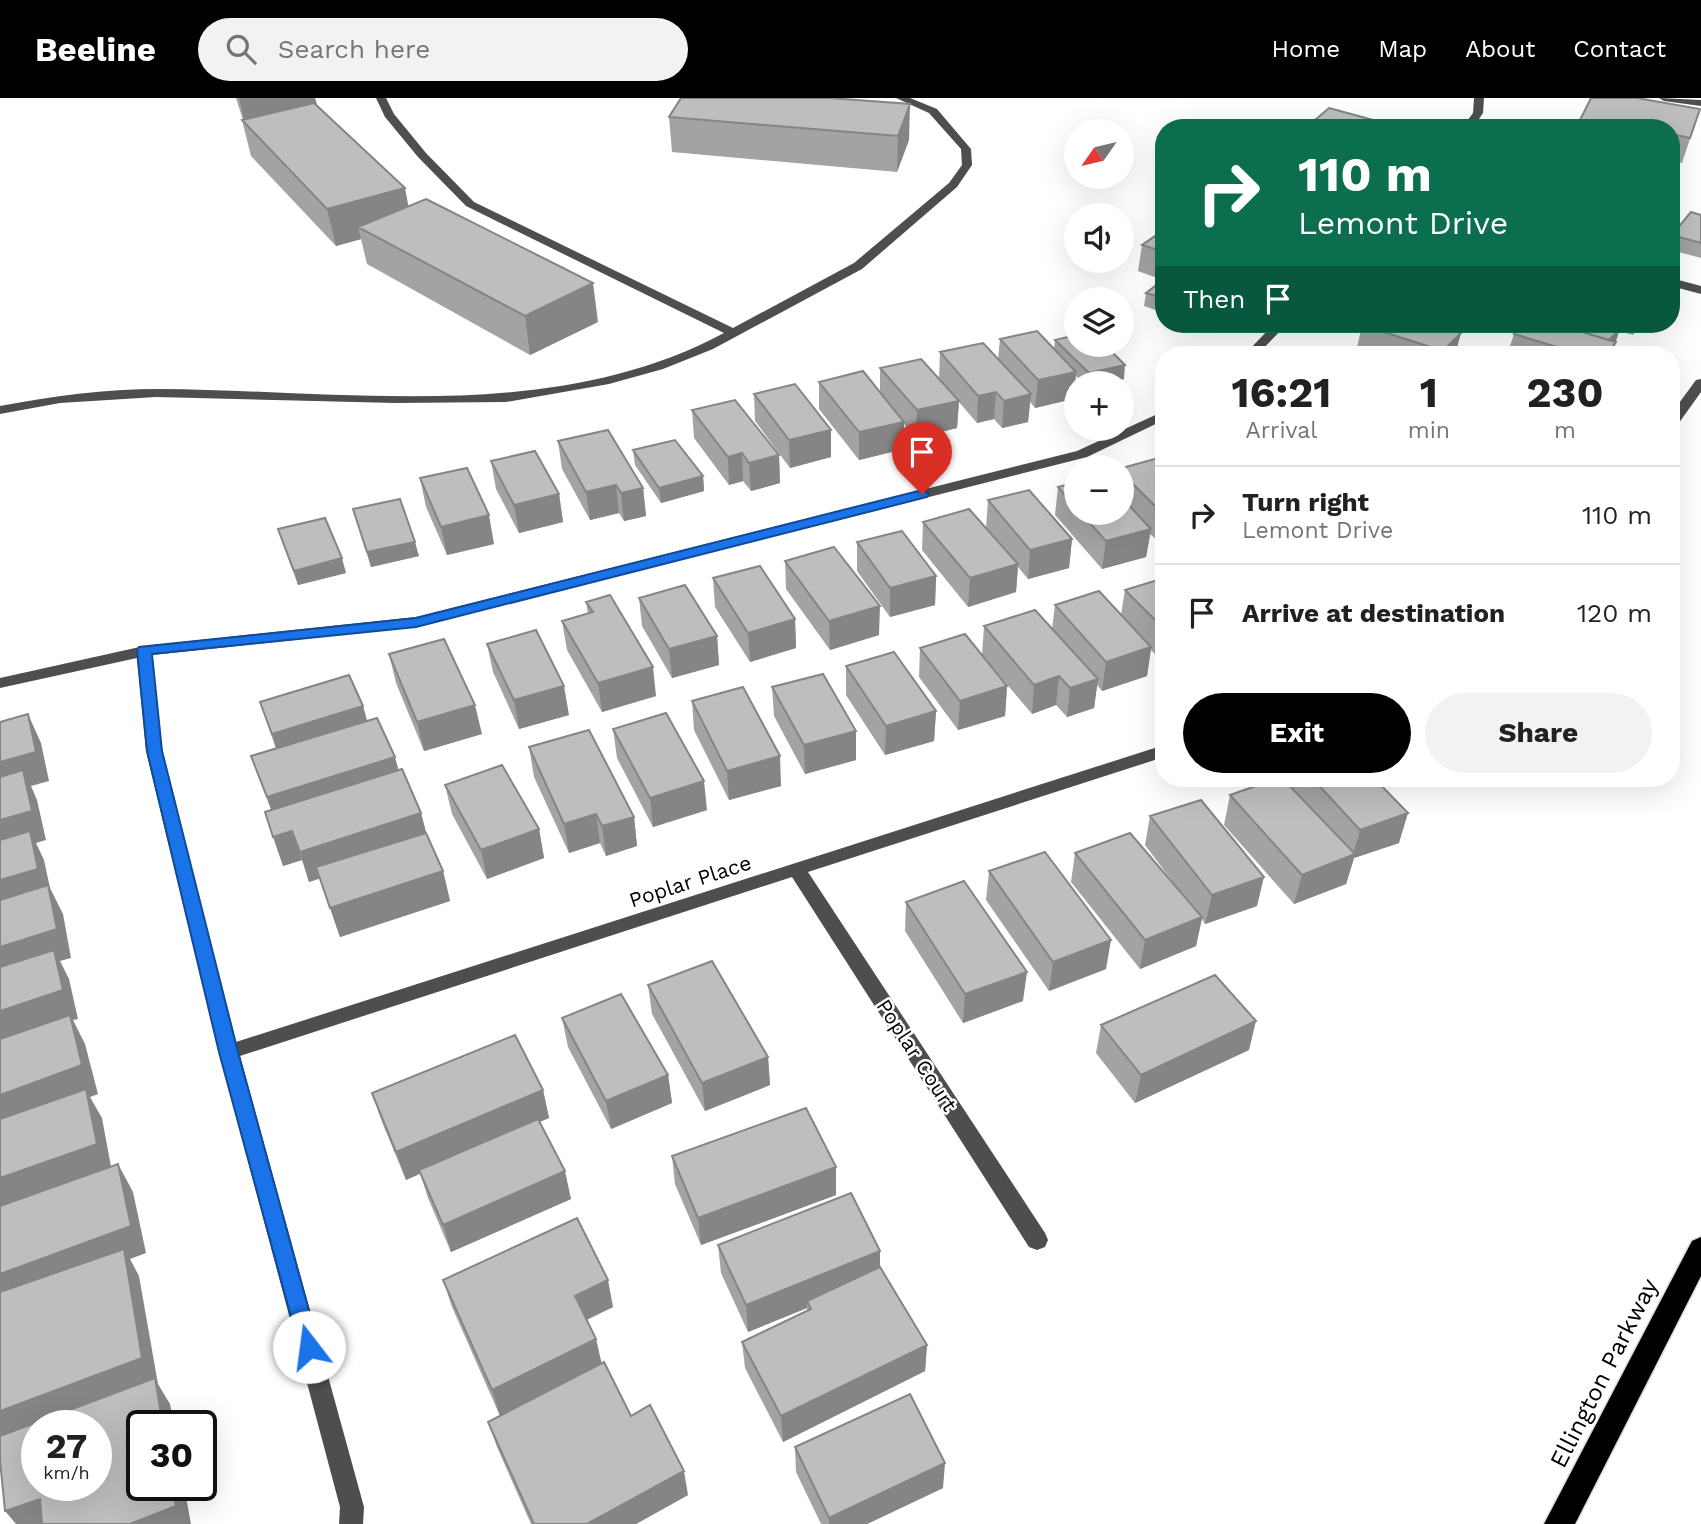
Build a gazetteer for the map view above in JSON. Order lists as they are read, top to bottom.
{
  "streets": {
    "highway": ["Ellington Parkway"],
    "street": ["Poplar Place", "Poplar Court"]
  },
  "crossings": [
    ["Poplar Place", "Poplar Court"]
  ],
  "north": "bottom left",
  "page": {
    "header": "Beeline",
    "search": "Search here",
    "nav": [
      "Home",
      "Map",
      "About",
      "Contact"
    ],
    "map_buttons": ["+", "−"],
    "turn": ["110 m", "Lemont Drive"],
    "then": "Then",
    "eta": [
      "16:21",
      "Arrival",
      "1",
      "min",
      "230",
      "m"
    ],
    "list": [
      {
        "name": "Turn right",
        "note": "Lemont Drive",
        "value": "110 m"
      },
      {
        "name": "Arrive at destination",
        "value": "120 m"
      }
    ],
    "buttons": ["Exit", "Share"],
    "speed": "27 km/h",
    "limit": "30"
  }
}
